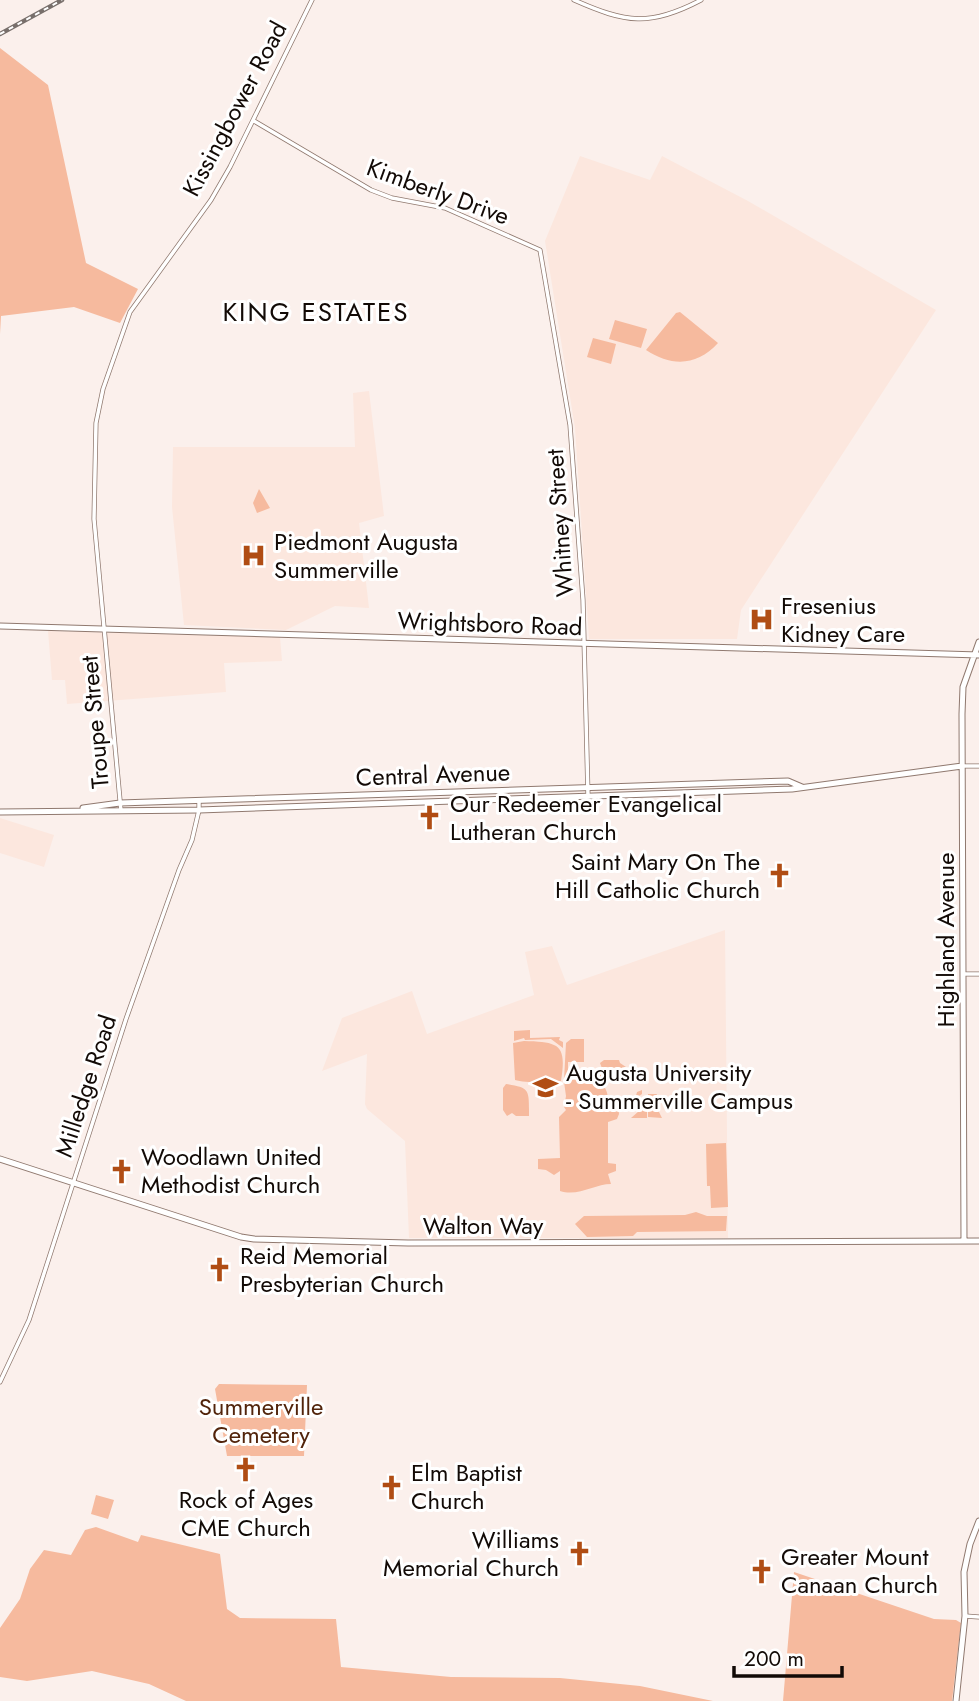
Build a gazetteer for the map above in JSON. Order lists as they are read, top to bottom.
{
  "streets": {
    "main road": [
      "Wrightsboro Road",
      "Central Avenue",
      "Highland Avenue",
      "Walton Way"
    ],
    "street": [
      "Kissingbower Road",
      "Kimberly Drive",
      "Whitney Street",
      "Troupe Street",
      "Milledge Road"
    ]
  },
  "crossings": [
    ["Kissingbower Road", "Kimberly Drive"],
    ["Kissingbower Road", "Wrightsboro Road"],
    ["Kissingbower Road", "Troupe Street"],
    ["Kimberly Drive", "Whitney Street"],
    ["Whitney Street", "Wrightsboro Road"],
    ["Whitney Street", "Central Avenue"],
    ["Wrightsboro Road", "Troupe Street"],
    ["Wrightsboro Road", "Highland Avenue"],
    ["Troupe Street", "Central Avenue"],
    ["Central Avenue", "Highland Avenue"],
    ["Central Avenue", "Milledge Road"],
    ["Highland Avenue", "Walton Way"],
    ["Milledge Road", "Walton Way"]
  ],
  "districts": ["KING ESTATES"],
  "parks": ["Summerville Cemetery"],
  "places": {
    "hospital": ["Piedmont Augusta Summerville", "Fresenius Kidney Care"],
    "church": [
      "Our Redeemer Evangelical Lutheran Church",
      "Saint Mary On The Hill Catholic Church",
      "Woodlawn United Methodist Church",
      "Reid Memorial Presbyterian Church",
      "Rock of Ages CME Church",
      "Elm Baptist Church",
      "Williams Memorial Church",
      "Greater Mount Canaan Church"
    ],
    "school or university": ["Augusta University - Summerville Campus"]
  },
  "scale_bar": "200 m"
}
